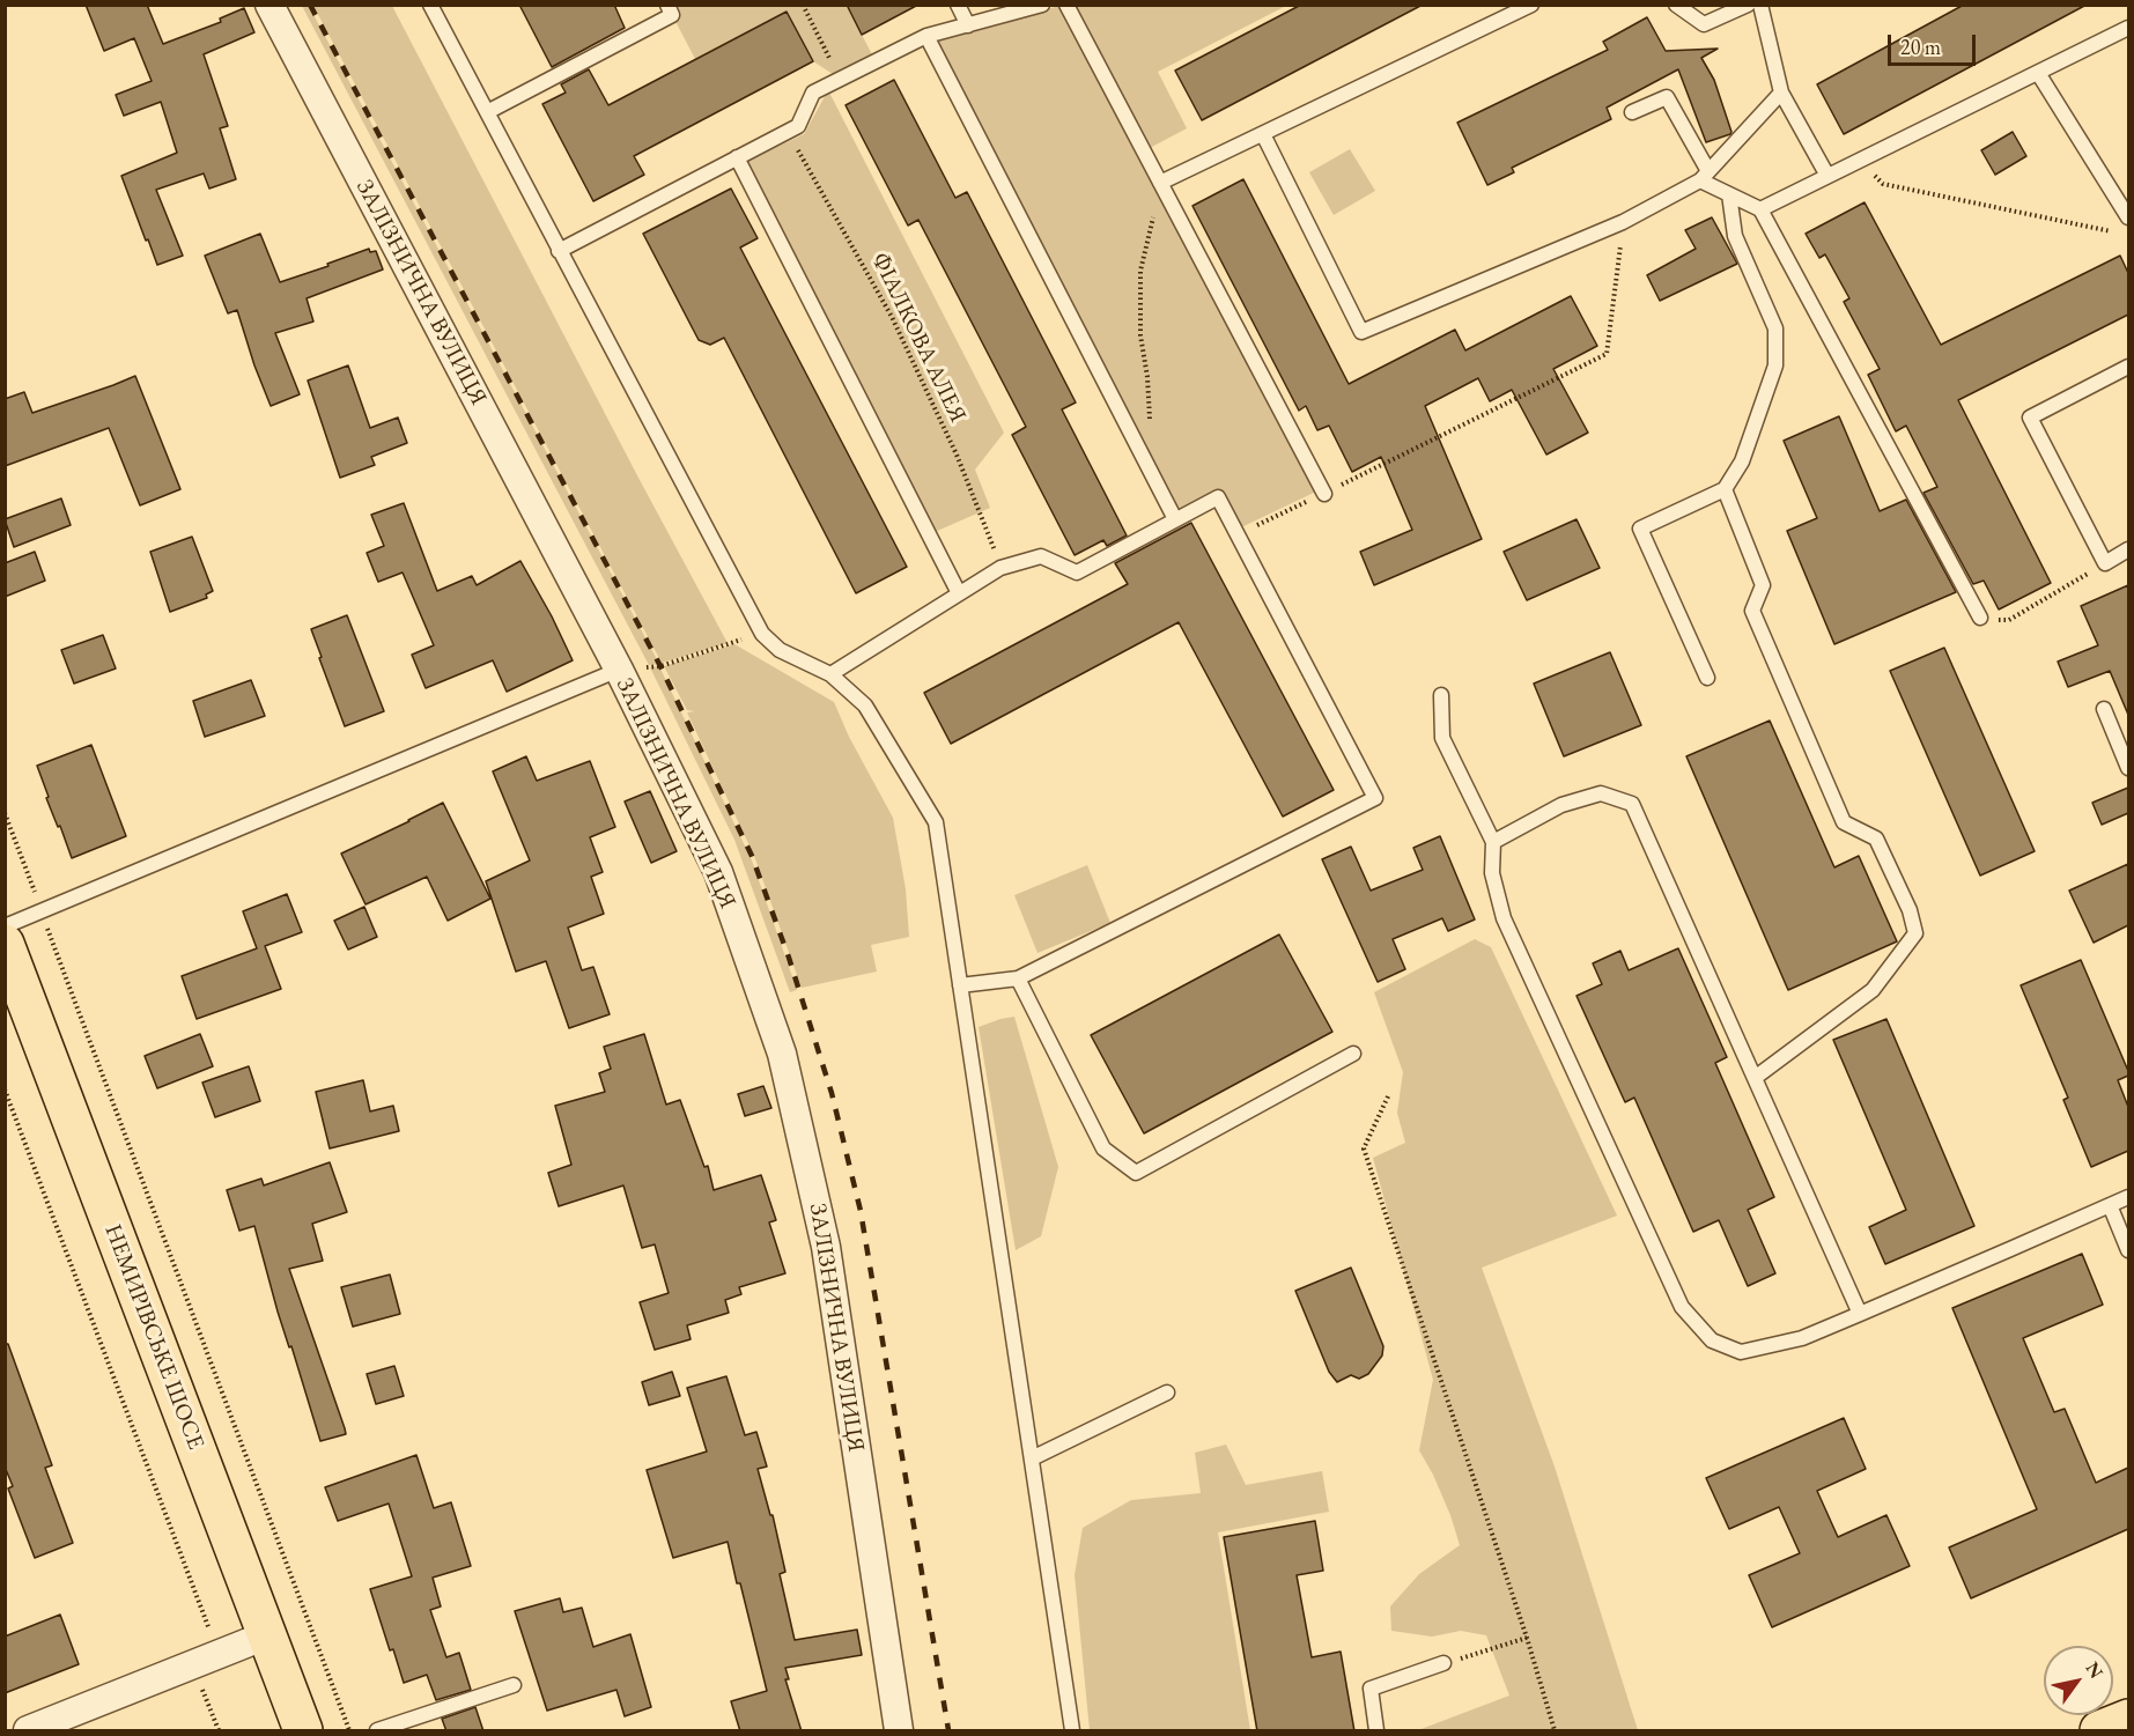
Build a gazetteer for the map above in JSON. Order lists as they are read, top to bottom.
{
  "streets": {
    "main road": ["НЕМИРІВСЬКЕ ШОСЕ"],
    "street": ["ЗАЛІЗНИЧНА ВУЛИЦЯ"],
    "path": ["ФІАЛКОВА АЛЕЯ"]
  },
  "scale_bar": "20 m",
  "north": "top right"
}
